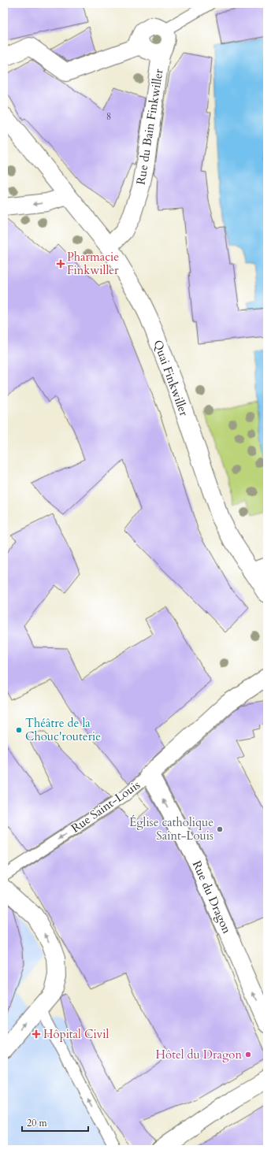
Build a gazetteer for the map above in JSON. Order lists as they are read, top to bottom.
{
  "streets": {
    "street": [
      "Rue du Bain Finkwiller",
      "Quai Finkwiller",
      "Rue Saint-Louis",
      "Rue du Dragon"
    ]
  },
  "crossings": [
    ["Rue du Bain Finkwiller", "Quai Finkwiller"],
    ["Rue Saint-Louis", "Rue du Dragon"]
  ],
  "one_way": ["Rue Saint-Louis", "Rue du Dragon"],
  "places": {
    "health": ["Pharmacie Finkwiller", "Hôpital Civil"],
    "other": ["Théâtre de la Chouc'routerie", "Église catholique Saint-Louis", "Hôtel du Dragon"]
  },
  "house_numbers": ["8"],
  "scale_bar": "20 m"
}
